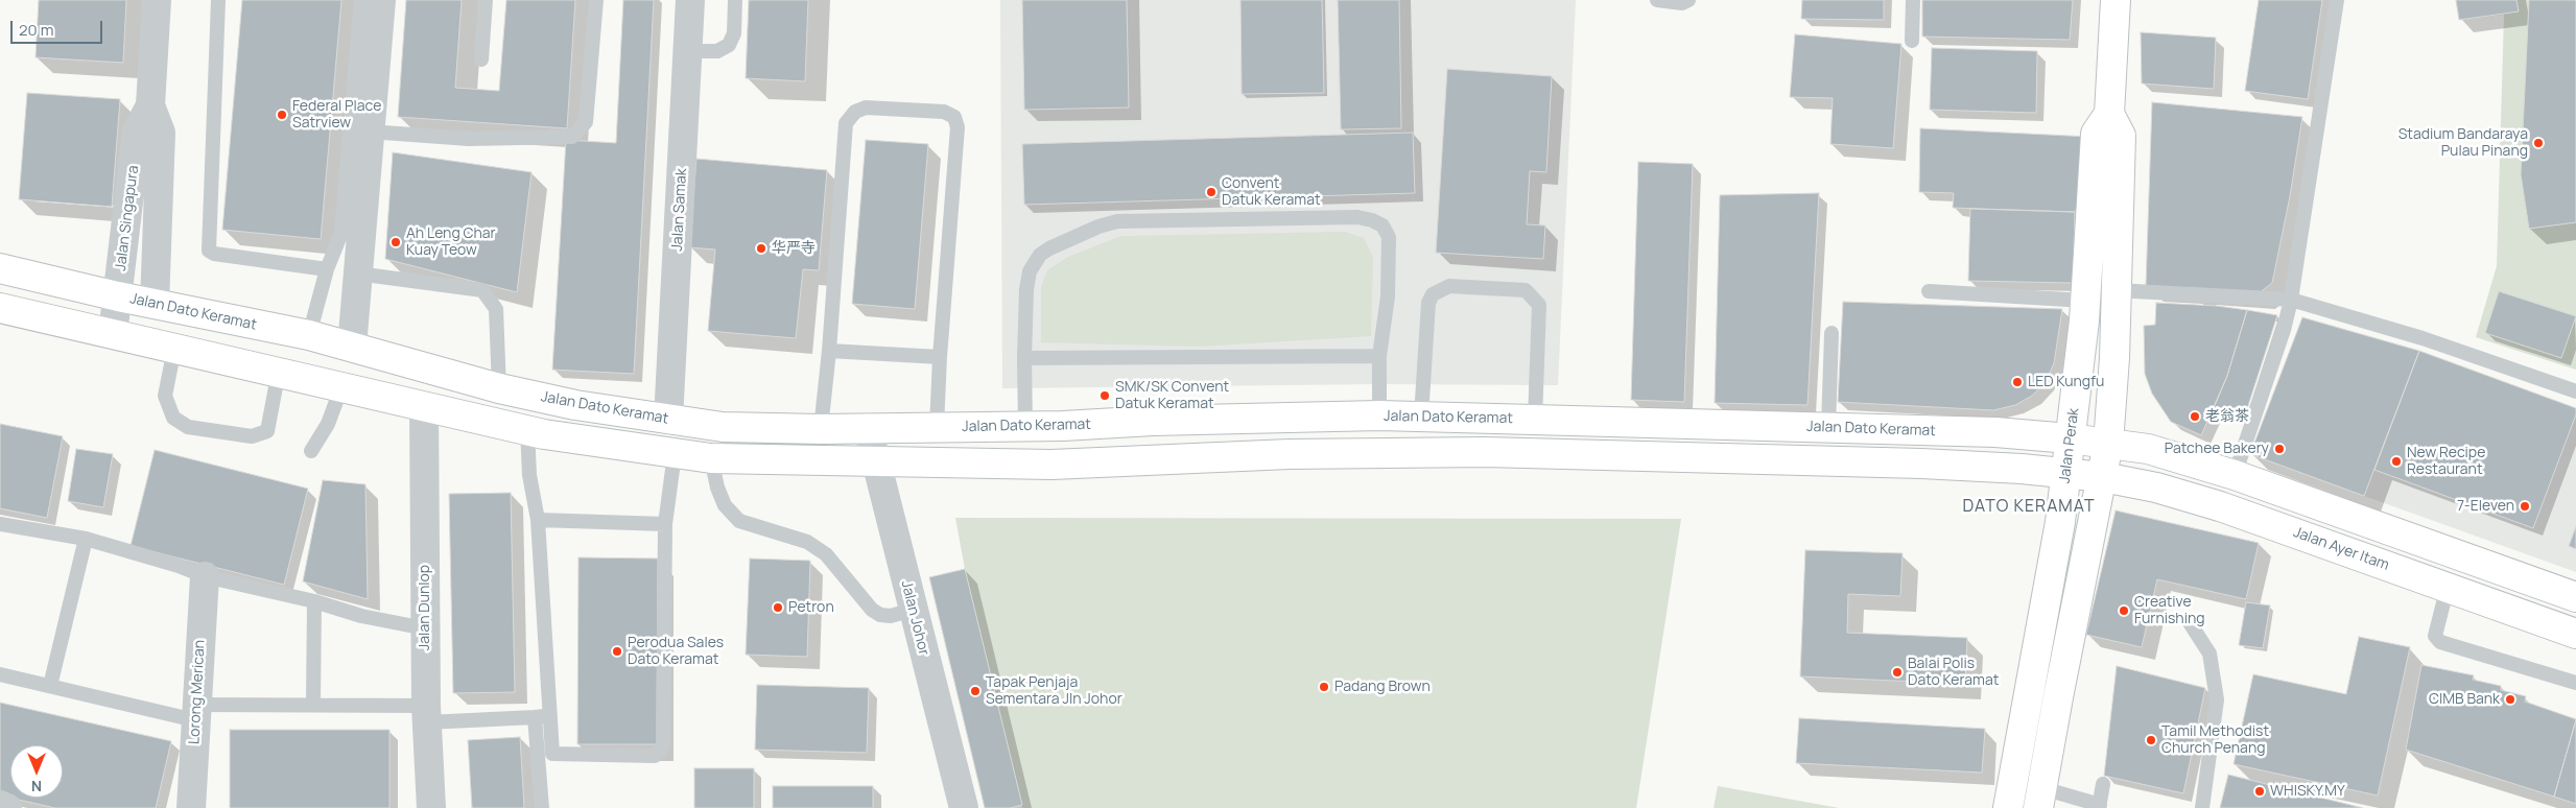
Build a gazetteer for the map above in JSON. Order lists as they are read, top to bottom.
{
  "streets": {
    "main road": ["Jalan Dato Keramat", "Jalan Perak", "Jalan Ayer Itam"],
    "street": [
      "Jalan Samak",
      "Jalan Singapura",
      "Jalan Dunlop",
      "Jalan Johor",
      "Lorong Merican"
    ]
  },
  "crossings": [
    ["Jalan Samak", "Jalan Dato Keramat"],
    ["Jalan Singapura", "Jalan Dato Keramat"],
    ["Jalan Dato Keramat", "Jalan Perak"],
    ["Jalan Dato Keramat", "Jalan Johor"],
    ["Jalan Perak", "Jalan Ayer Itam"]
  ],
  "districts": ["DATO KERAMAT"],
  "places": [
    "Federal Place Satrview",
    "Stadium Bandaraya Pulau Pinang",
    "Convent Datuk Keramat",
    "Ah Leng Char Kuay Teow",
    "华严寺",
    "LED Kungfu",
    "SMK/SK Convent Datuk Keramat",
    "老翁茶",
    "Patchee Bakery",
    "New Recipe Restaurant",
    "7-Eleven",
    "Petron",
    "Creative Furnishing",
    "Perodua Sales Dato Keramat",
    "Balai Polis Dato Keramat",
    "Padang Brown",
    "Tapak Penjaja Sementara Jln Johor",
    "CIMB Bank",
    "Tamil Methodist Church Penang",
    "WHISKY.MY"
  ],
  "scale_bar": "20 m",
  "north": "bottom"
}
